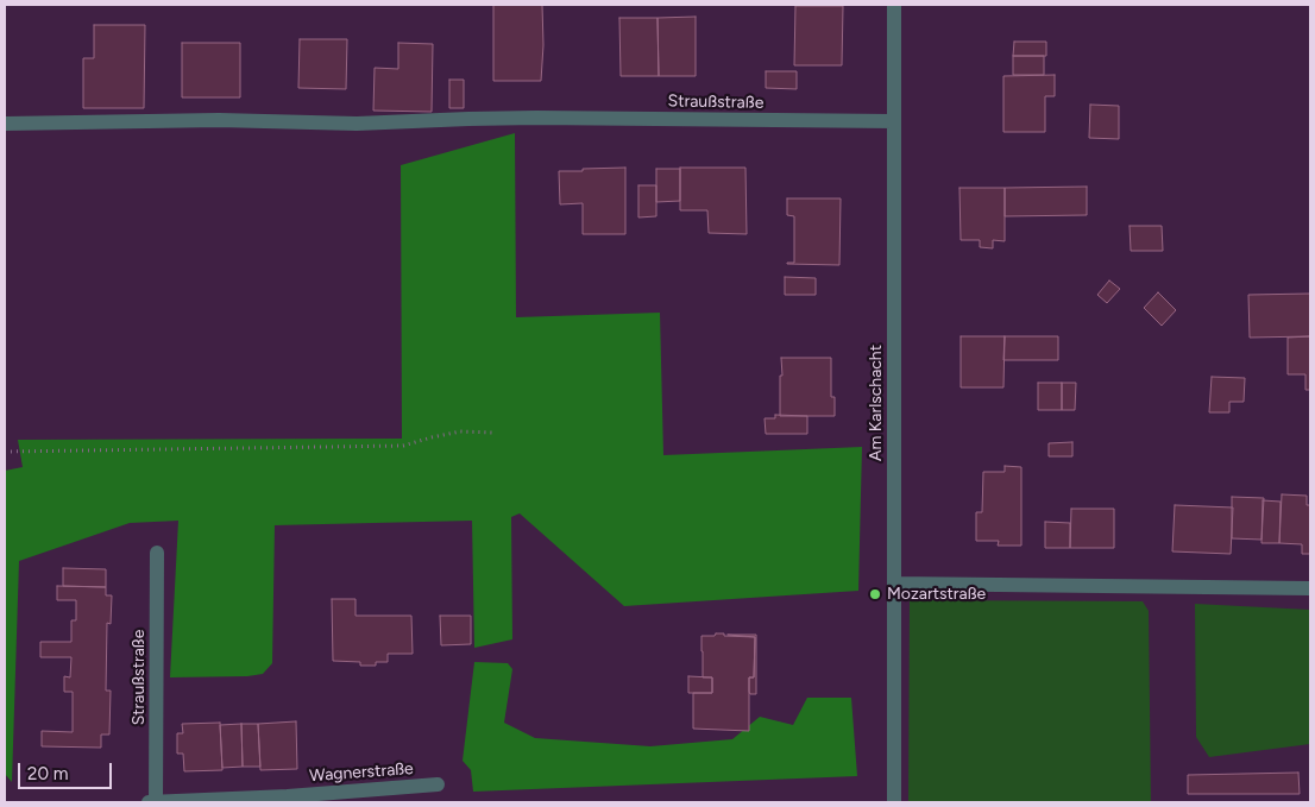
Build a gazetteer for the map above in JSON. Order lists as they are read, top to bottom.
{
  "streets": {
    "street": ["Straußstraße", "Am Karlschacht", "Wagnerstraße"]
  },
  "crossings": [
    ["Straußstraße", "Am Karlschacht"],
    ["Straußstraße", "Wagnerstraße"]
  ],
  "places": ["Mozartstraße"],
  "scale_bar": "20 m"
}
